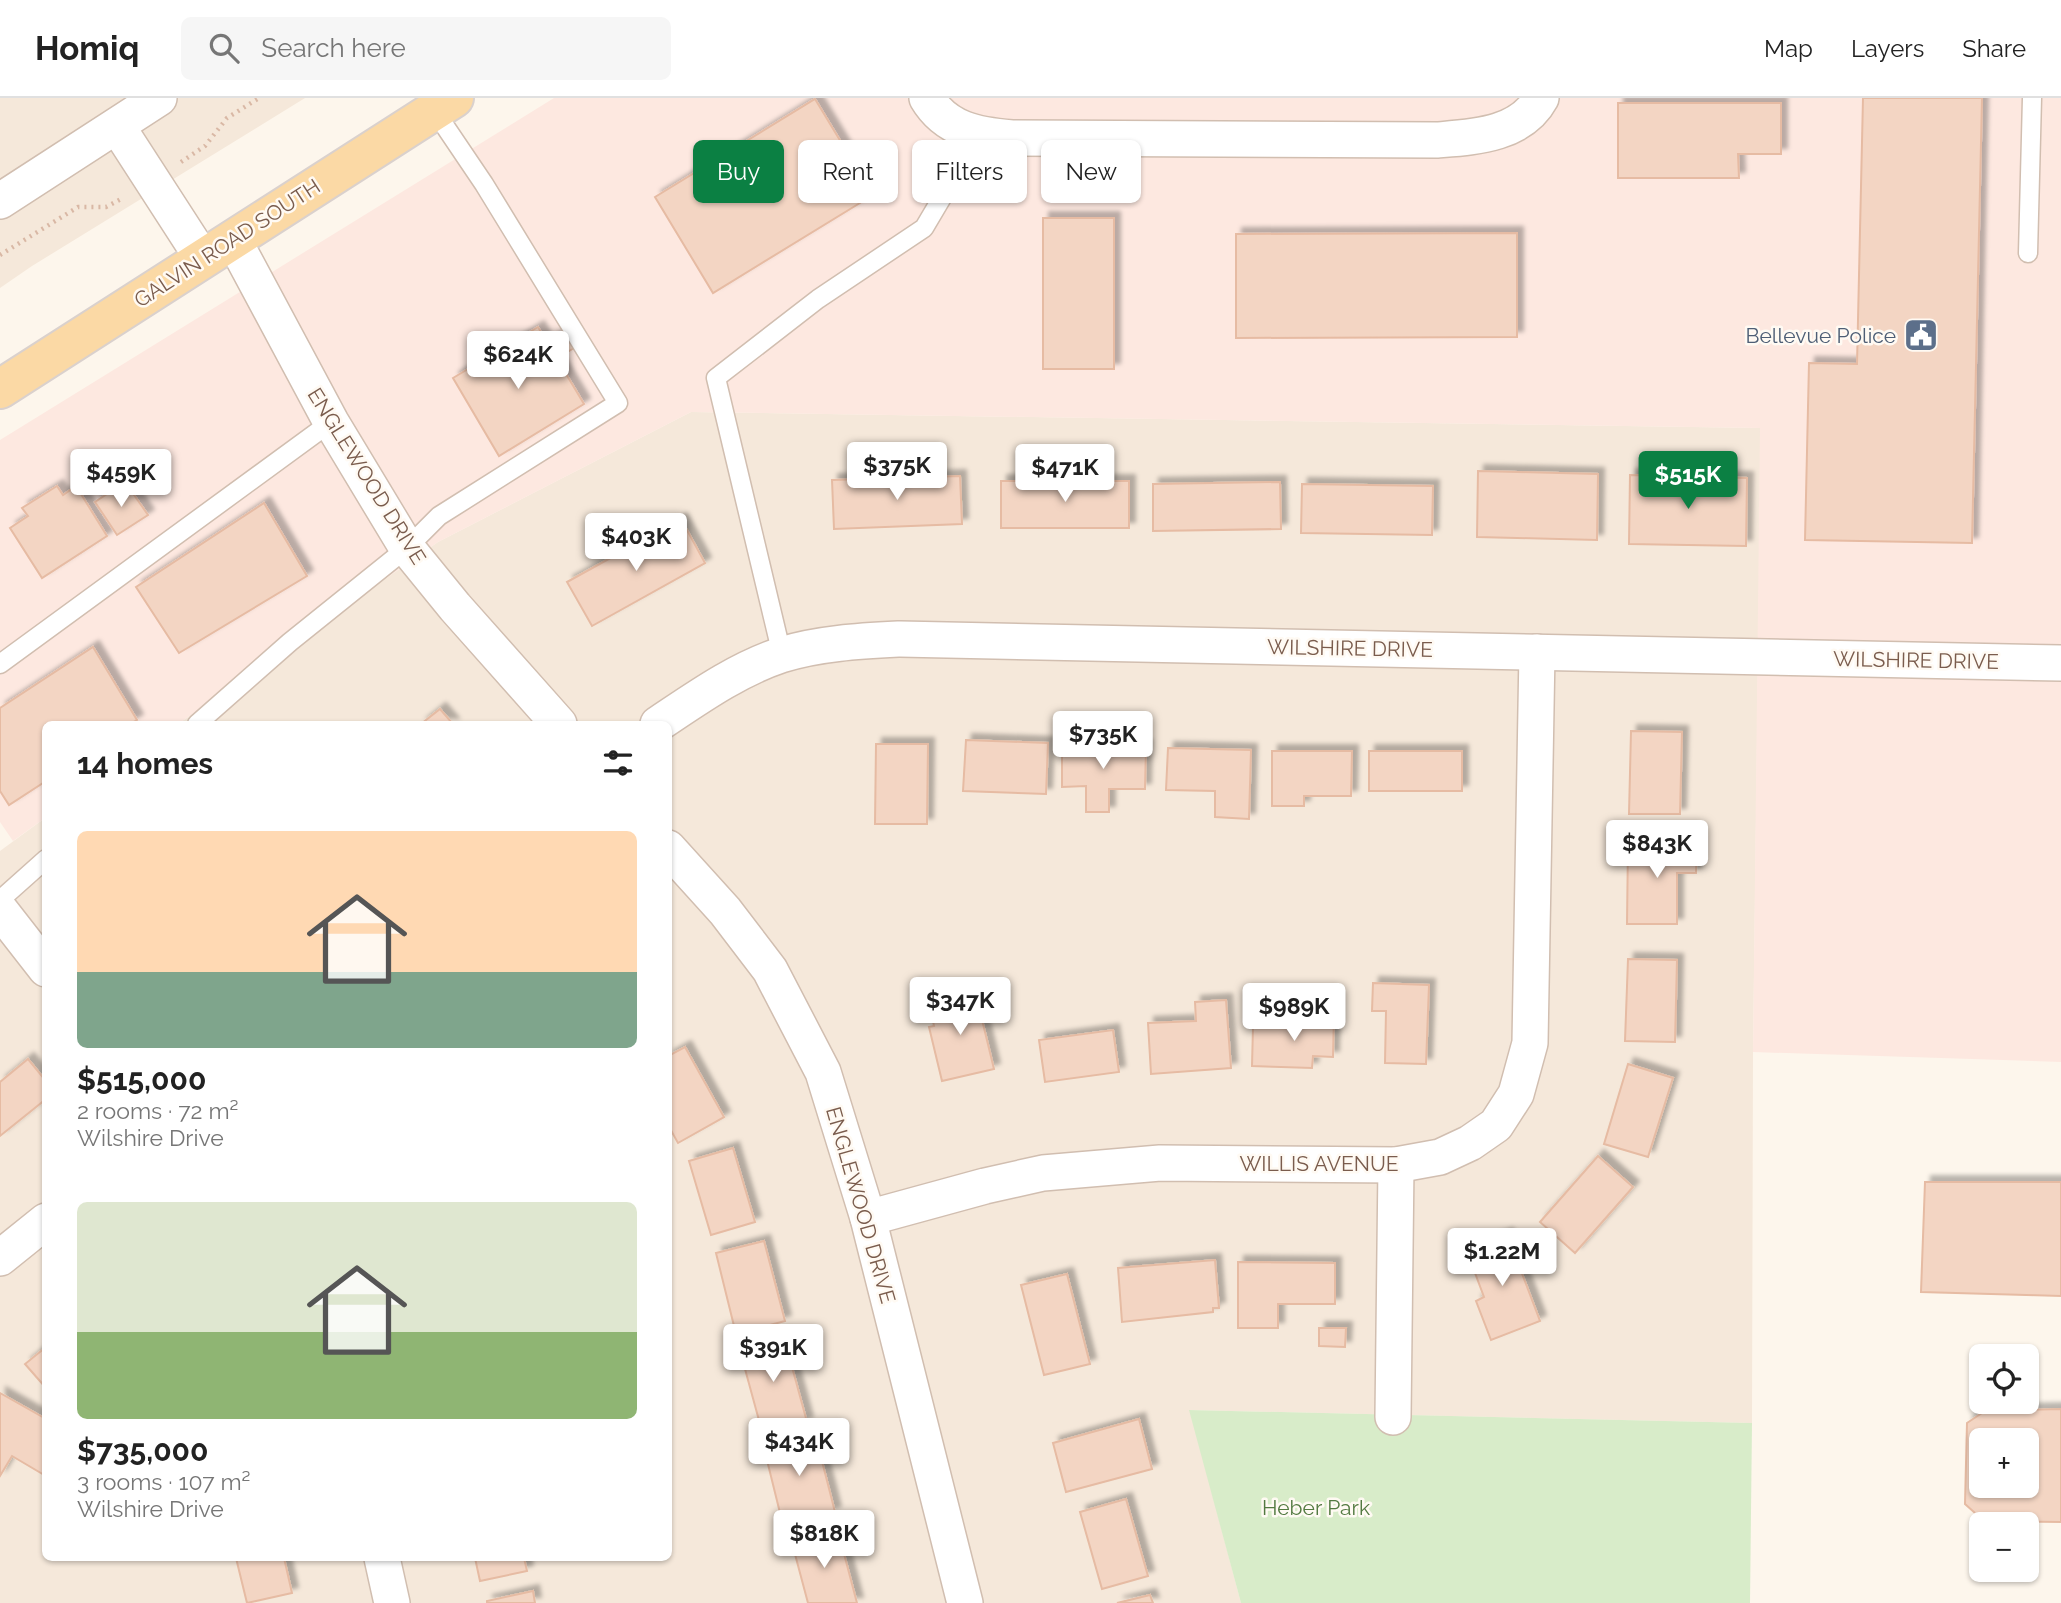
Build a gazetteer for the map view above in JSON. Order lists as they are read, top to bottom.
{
  "streets": {
    "main road": ["GALVIN ROAD SOUTH"],
    "street": ["ENGLEWOOD DRIVE", "WILSHIRE DRIVE", "WILLIS AVENUE"]
  },
  "crossings": [
    ["GALVIN ROAD SOUTH", "ENGLEWOOD DRIVE"],
    ["ENGLEWOOD DRIVE", "WILLIS AVENUE"],
    ["WILSHIRE DRIVE", "WILLIS AVENUE"]
  ],
  "parks": ["Heber Park"],
  "places": {
    "public building": ["Bellevue Police"]
  },
  "page": {
    "header": "Homiq",
    "search": "Search here",
    "nav": ["Map", "Layers", "Share"],
    "chip": [
      "Buy",
      "Rent",
      "Filters",
      "New"
    ],
    "price": [
      "$624K",
      "$375K",
      "$471K",
      "$459K",
      "$515K",
      "$403K",
      "$735K",
      "$843K",
      "$347K",
      "$989K",
      "$1.22M",
      "$391K",
      "$434K",
      "$818K"
    ],
    "heading": "14 homes",
    "list": [
      {
        "name": "$515,000",
        "note": "2 rooms · 72 m² · Wilshire Drive"
      },
      {
        "name": "$735,000",
        "note": "3 rooms · 107 m² · Wilshire Drive"
      }
    ],
    "map_buttons": ["+", "−"]
  }
}
